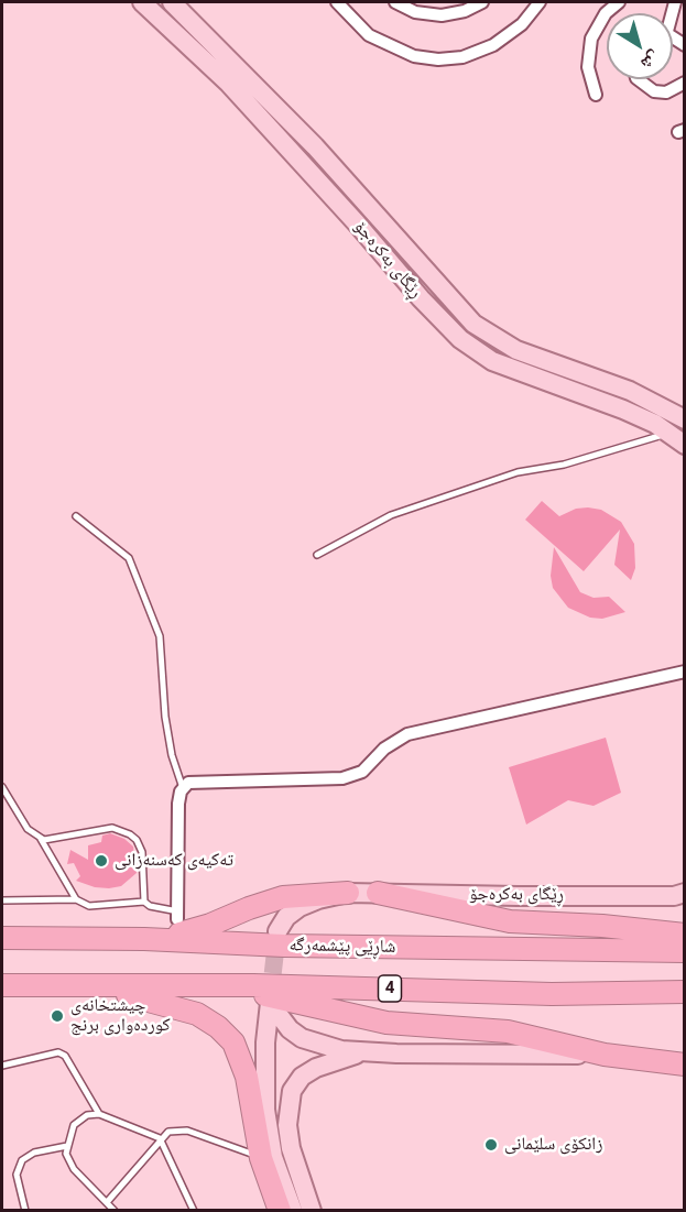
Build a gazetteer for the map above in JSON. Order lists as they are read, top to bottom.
{
  "streets": {
    "highway": ["شاڕێی پێشمەرگە", "4"],
    "main road": ["ڕێگای بەکرەجۆ"]
  },
  "places": ["تەکیەی کەسنەزانی", "چيشتخانەی کوردەواری برنج", "زانکۆی سلێمانی"],
  "north": "bottom right"
}
